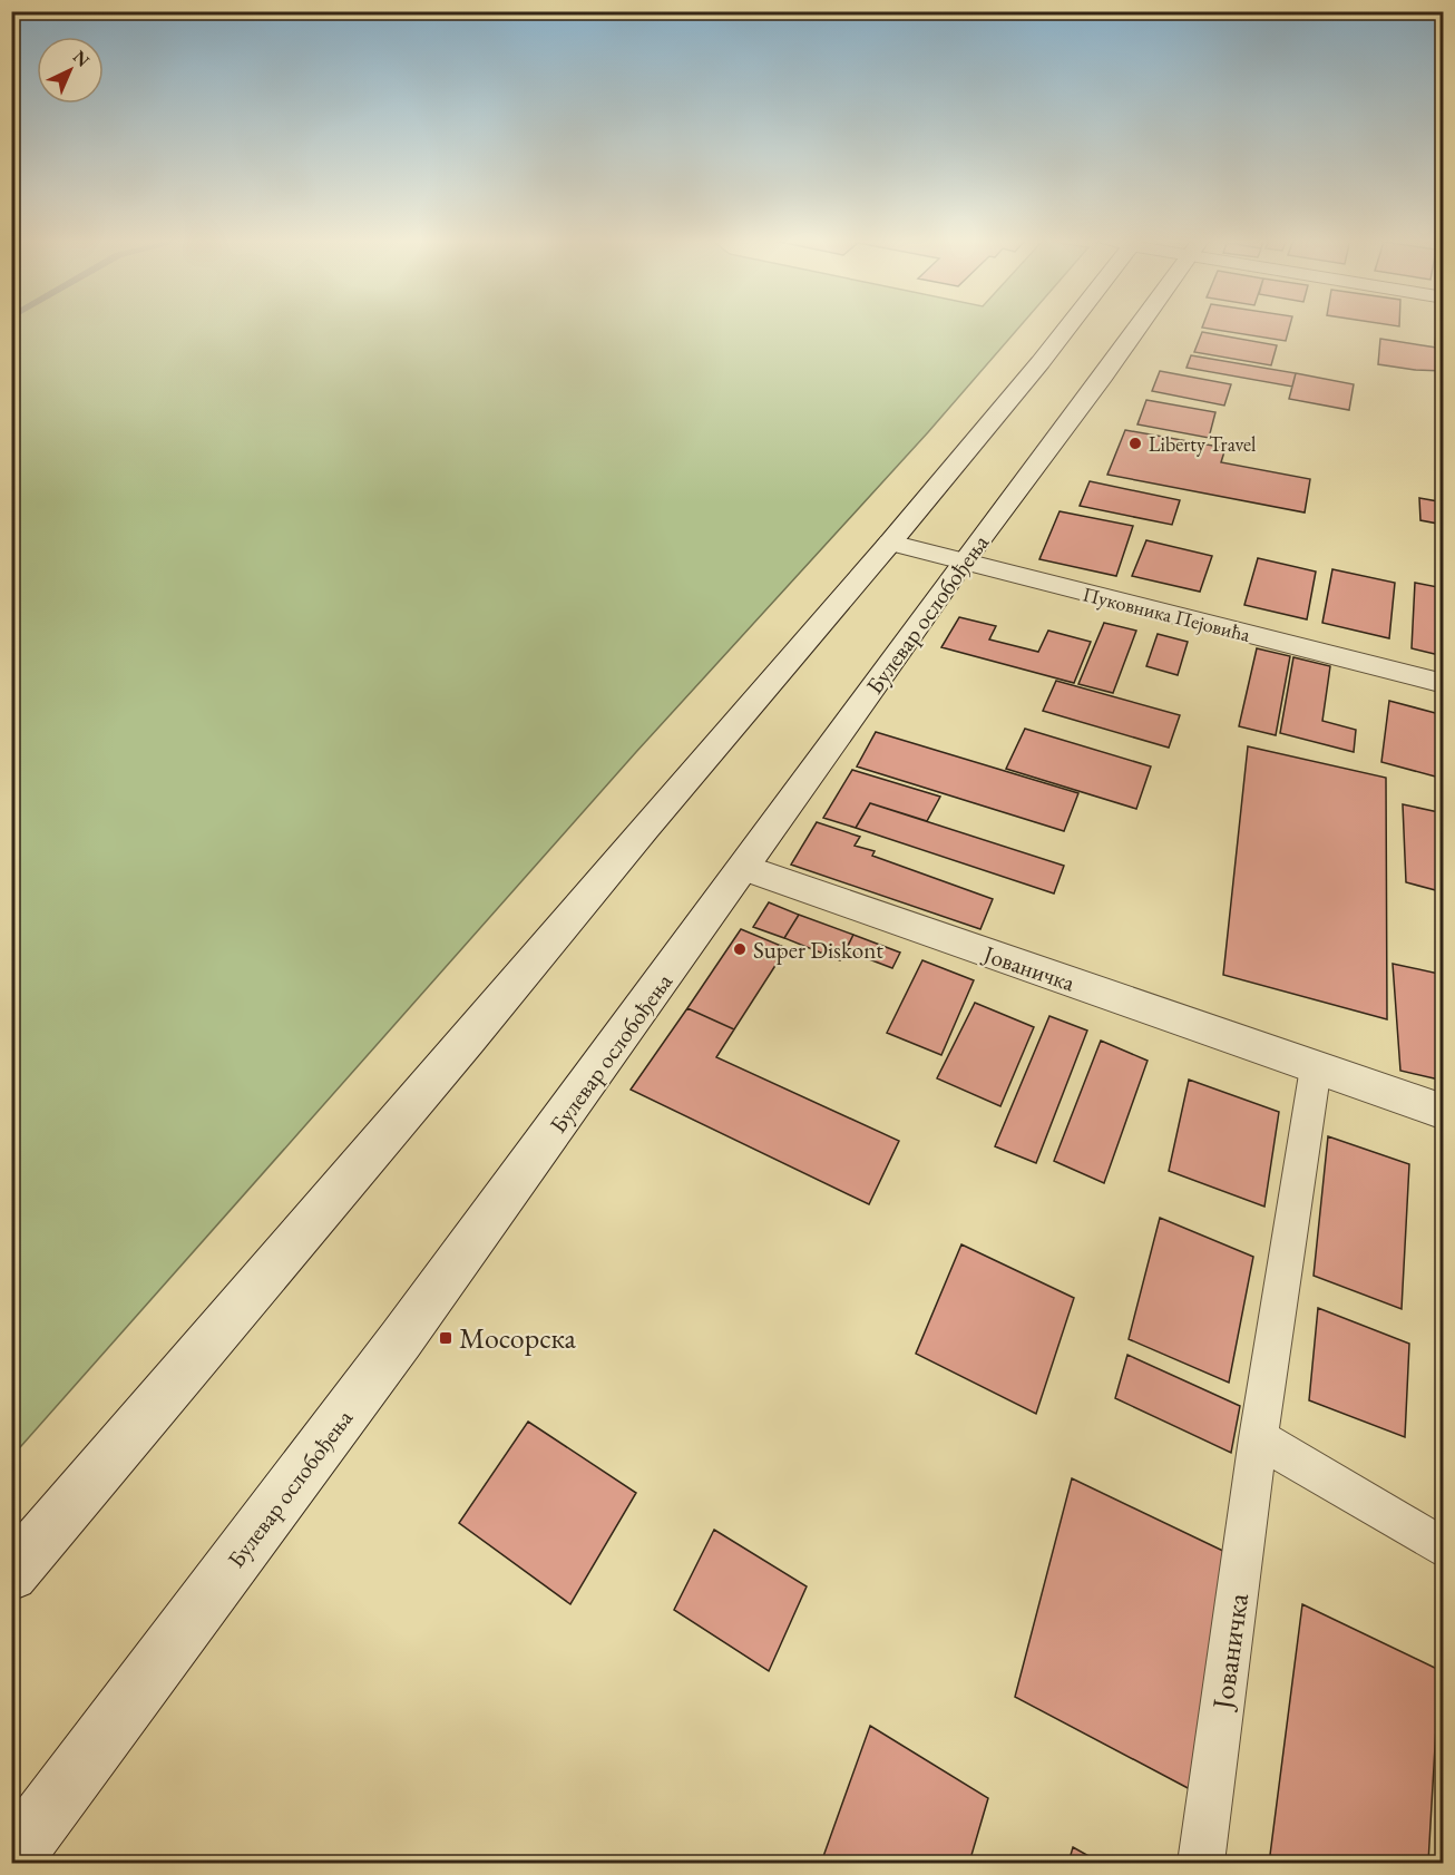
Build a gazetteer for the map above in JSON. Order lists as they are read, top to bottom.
{
  "streets": {
    "main road": ["Булевар ослобођења", "Пуковника Пејовића", "Јованичка"]
  },
  "crossings": [
    ["Булевар ослобођења", "Пуковника Пејовића"],
    ["Булевар ослобођења", "Јованичка"]
  ],
  "places": {
    "other": ["Liberty Travel", "Super Diskont"],
    "transit": ["Мосорска"]
  },
  "north": "top right"
}
